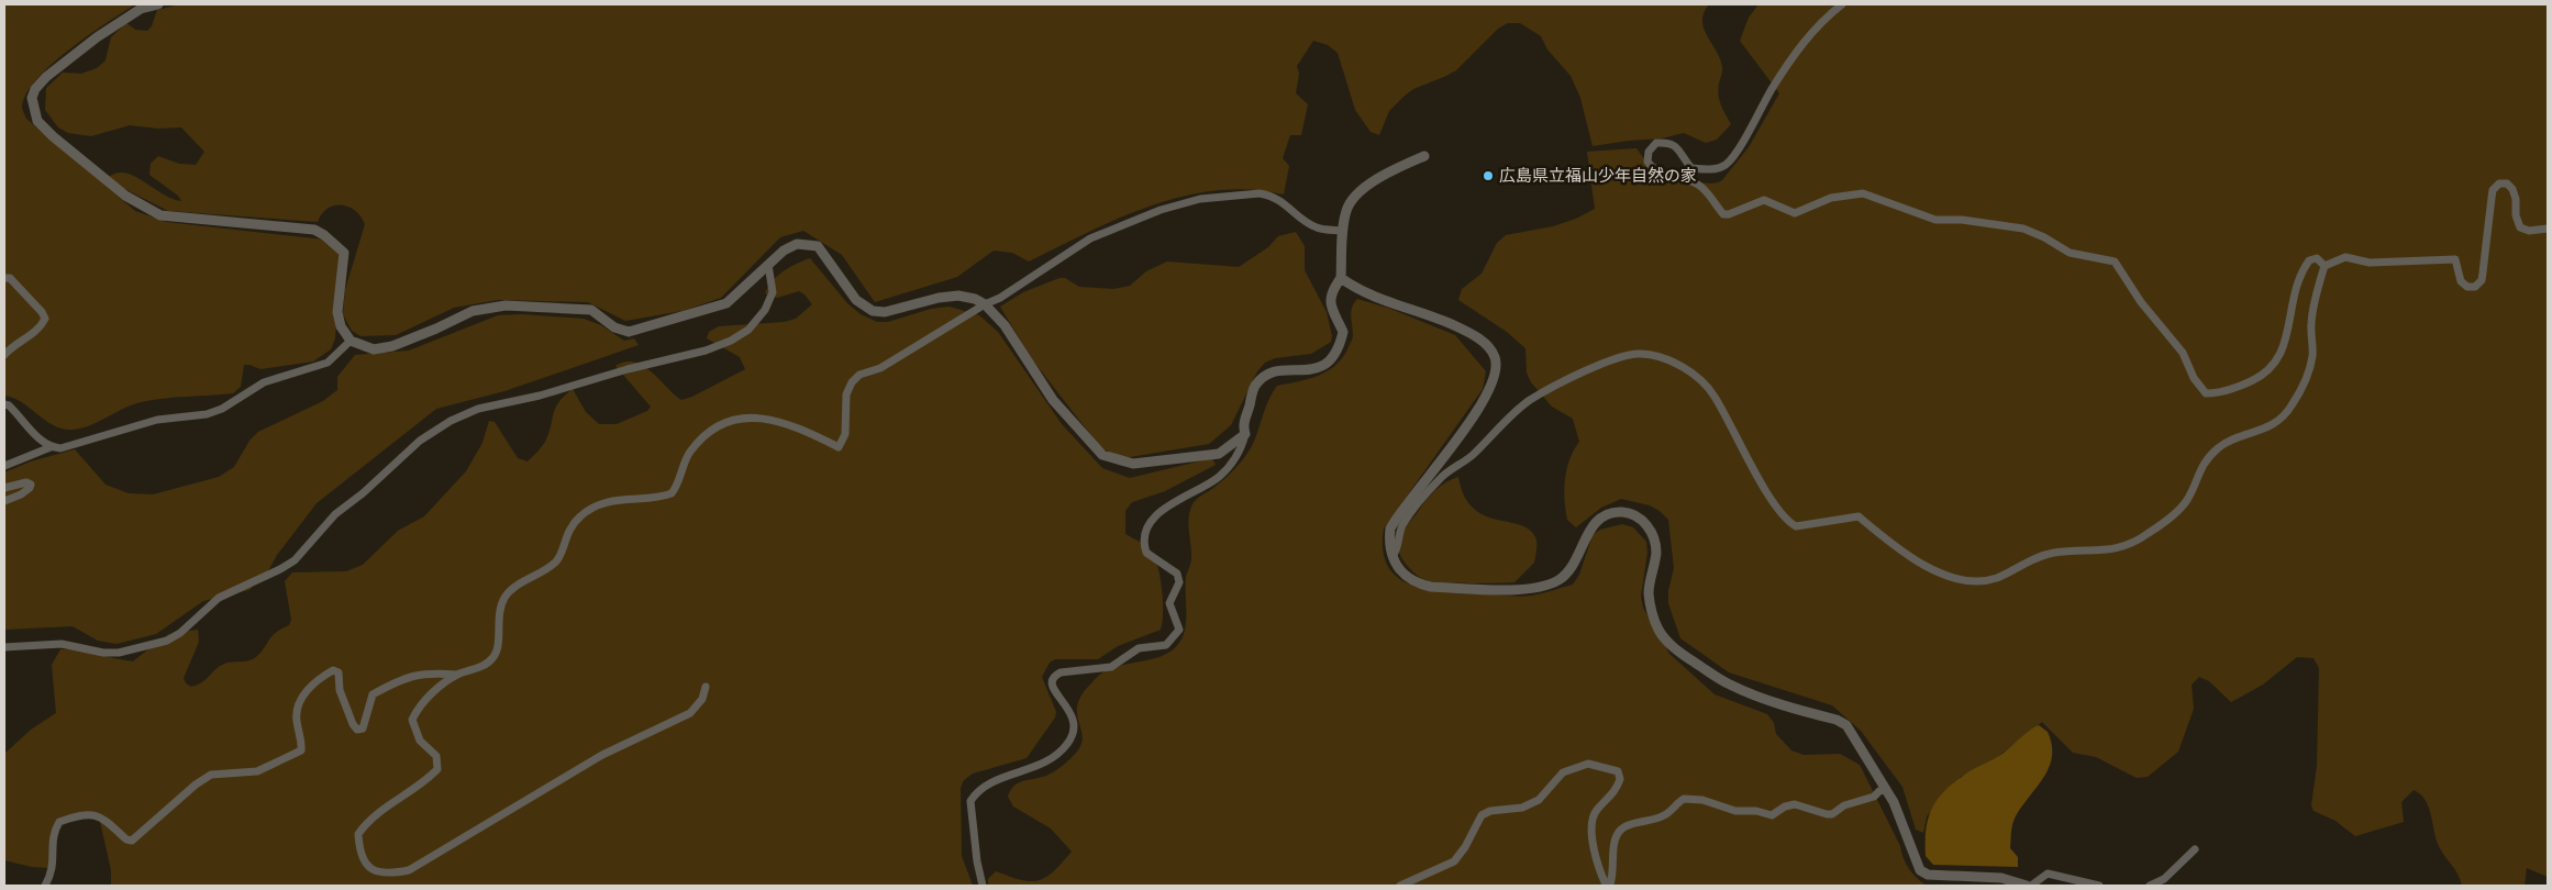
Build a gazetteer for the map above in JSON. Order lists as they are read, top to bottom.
{
  "places": ["広島県立福山少年自然の家"]
}
